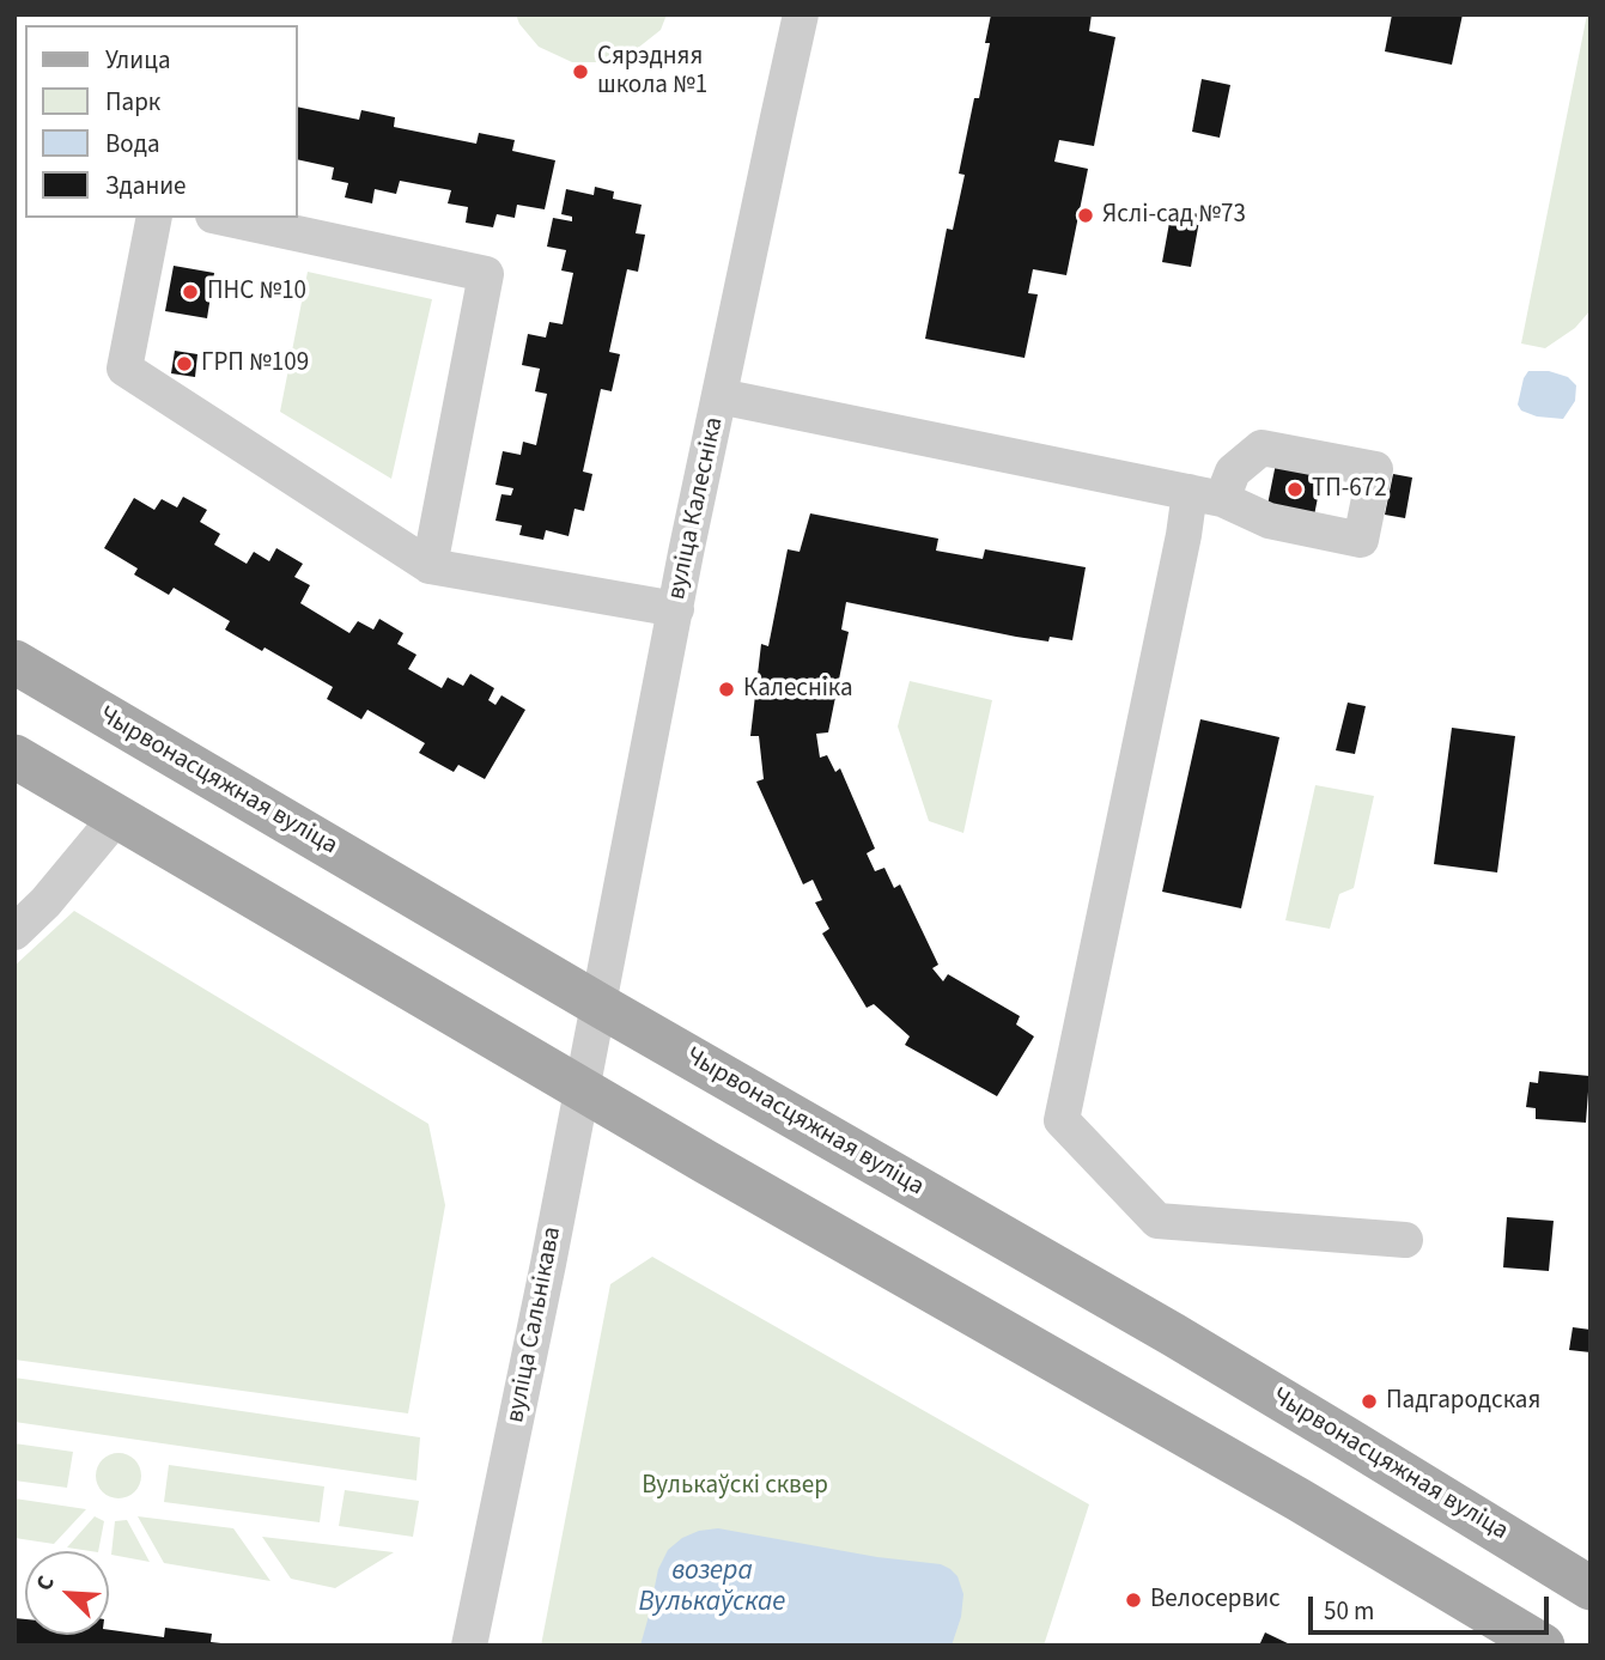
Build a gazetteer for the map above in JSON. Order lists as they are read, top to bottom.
{
  "streets": {
    "main road": ["Чырвонасцяжная вуліца"],
    "street": ["вуліца Калесніка", "вуліца Сальнікава"]
  },
  "crossings": [
    ["вуліца Калесніка", "Чырвонасцяжная вуліца"],
    ["вуліца Калесніка", "вуліца Сальнікава"],
    ["Чырвонасцяжная вуліца", "вуліца Сальнікава"]
  ],
  "water": ["возера Вулькаўскае"],
  "parks": ["Вулькаўскі сквер"],
  "places": [
    "Сярэдняя школа №1",
    "Яслі-сад №73",
    "ПНС №10",
    "ГРП №109",
    "ТП-672",
    "Калесніка",
    "Падгародская",
    "Велосервис"
  ],
  "legend": [
    "Улица",
    "Парк",
    "Вода",
    "Здание"
  ],
  "scale_bar": "50 m",
  "north": "top left"
}
